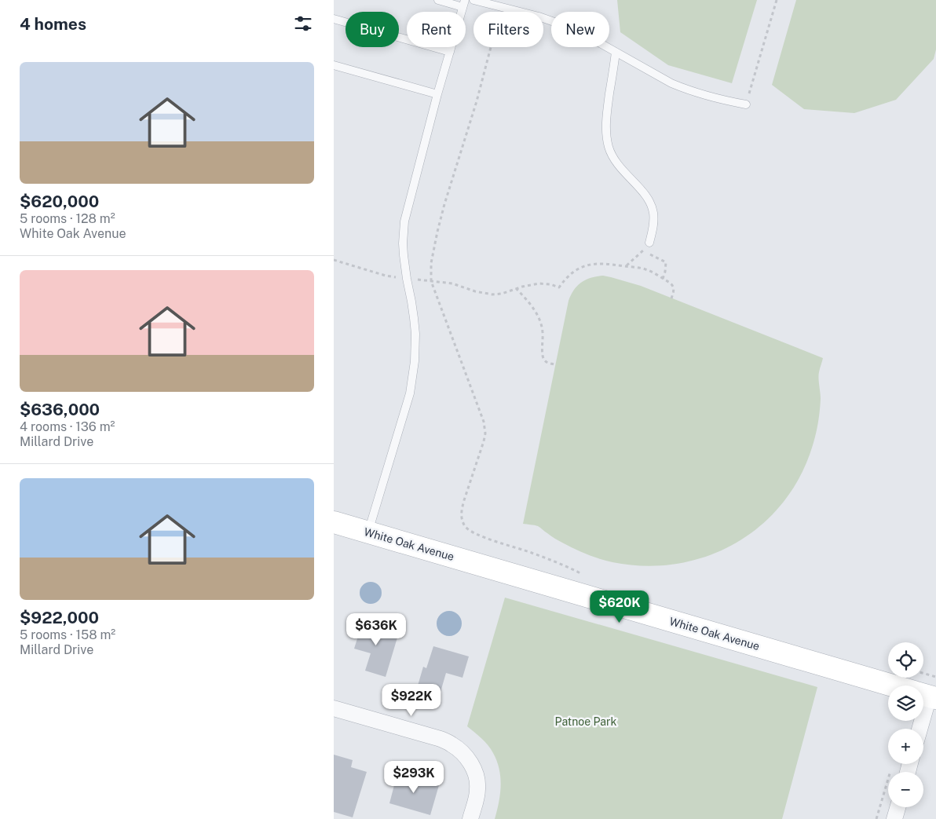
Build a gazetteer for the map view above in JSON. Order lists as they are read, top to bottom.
{
  "streets": {
    "street": ["White Oak Avenue"]
  },
  "parks": ["Patnoe Park"],
  "page": {
    "heading": "4 homes",
    "chip": [
      "Buy",
      "Rent",
      "Filters",
      "New"
    ],
    "list": [
      {
        "name": "$620,000",
        "note": "5 rooms · 128 m² · White Oak Avenue"
      },
      {
        "name": "$636,000",
        "note": "4 rooms · 136 m² · Millard Drive"
      },
      {
        "name": "$922,000",
        "note": "5 rooms · 158 m² · Millard Drive"
      }
    ],
    "price": [
      "$620K",
      "$636K",
      "$922K",
      "$293K"
    ],
    "map_buttons": ["+", "−"]
  }
}
